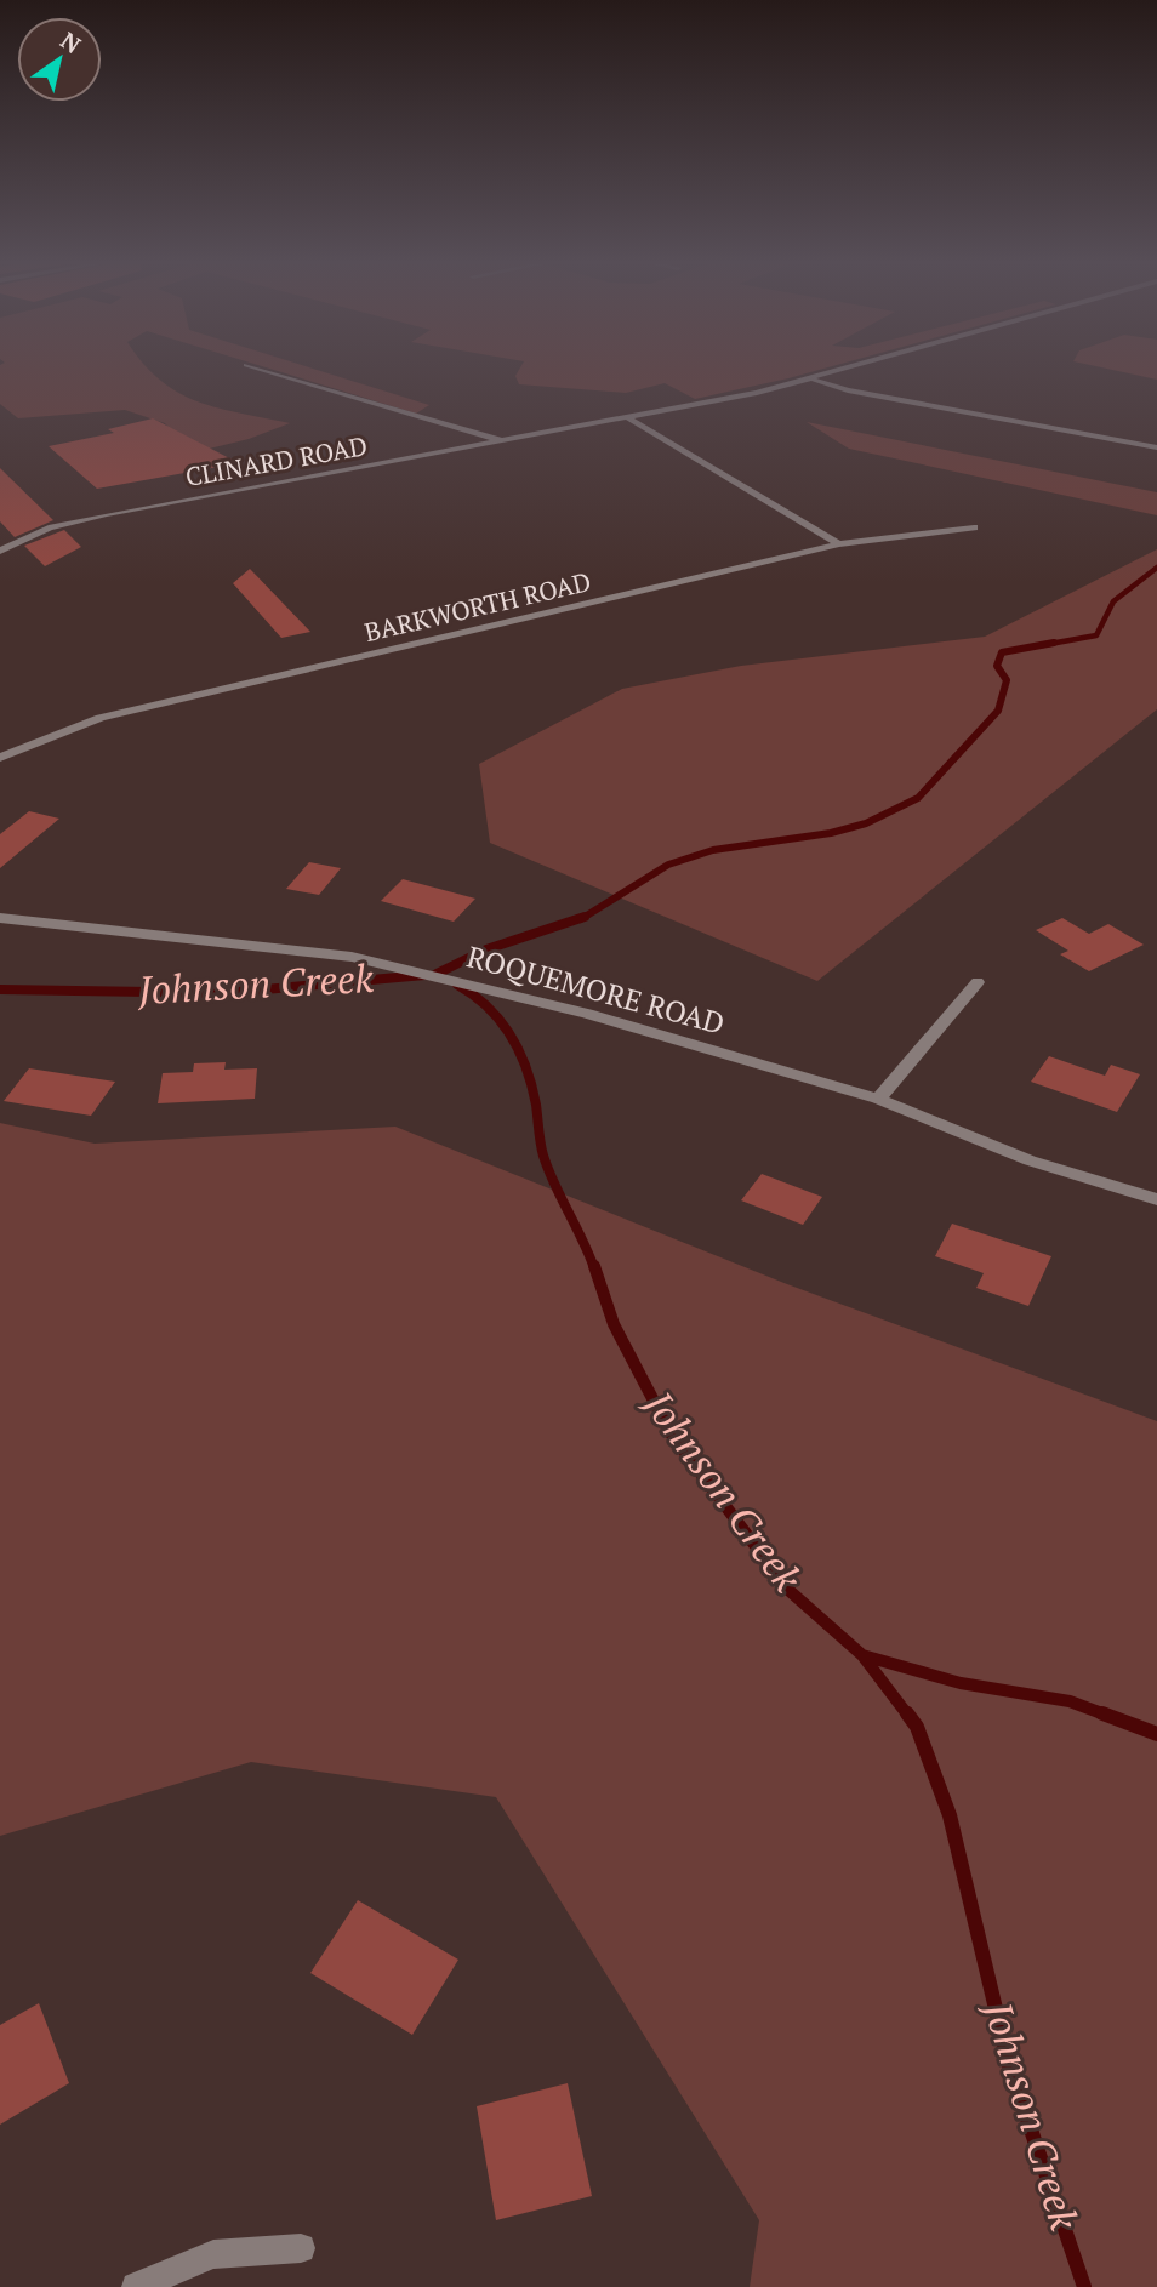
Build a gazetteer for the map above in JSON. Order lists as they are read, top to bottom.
{
  "streets": {
    "street": ["CLINARD ROAD", "BARKWORTH ROAD", "ROQUEMORE ROAD"]
  },
  "water": ["Johnson Creek"],
  "north": "top right"
}
